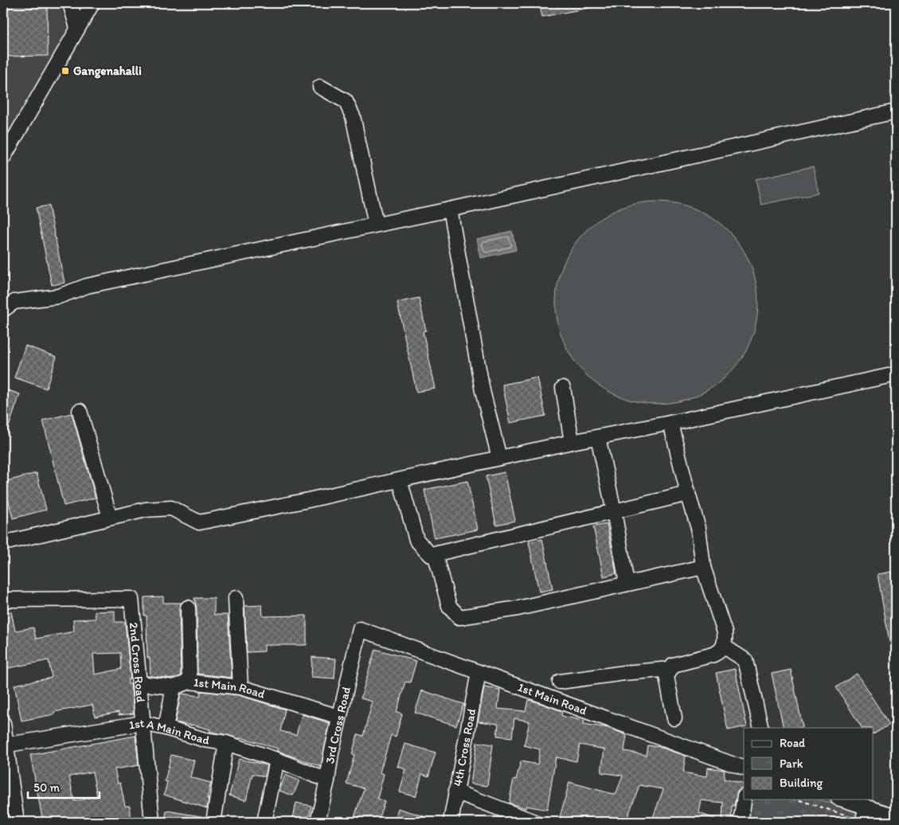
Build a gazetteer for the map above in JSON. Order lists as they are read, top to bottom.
{
  "streets": {
    "street": [
      "2nd Cross Road",
      "1st Main Road",
      "3rd Cross Road",
      "1st A Main Road",
      "4th Cross Road"
    ]
  },
  "crossings": [
    ["2nd Cross Road", "1st Main Road"],
    ["2nd Cross Road", "1st A Main Road"],
    ["1st Main Road", "3rd Cross Road"],
    ["1st Main Road", "4th Cross Road"],
    ["3rd Cross Road", "1st A Main Road"]
  ],
  "places": {
    "transit": ["Gangenahalli"]
  },
  "legend": ["Road", "Park", "Building"],
  "scale_bar": "50 m"
}
